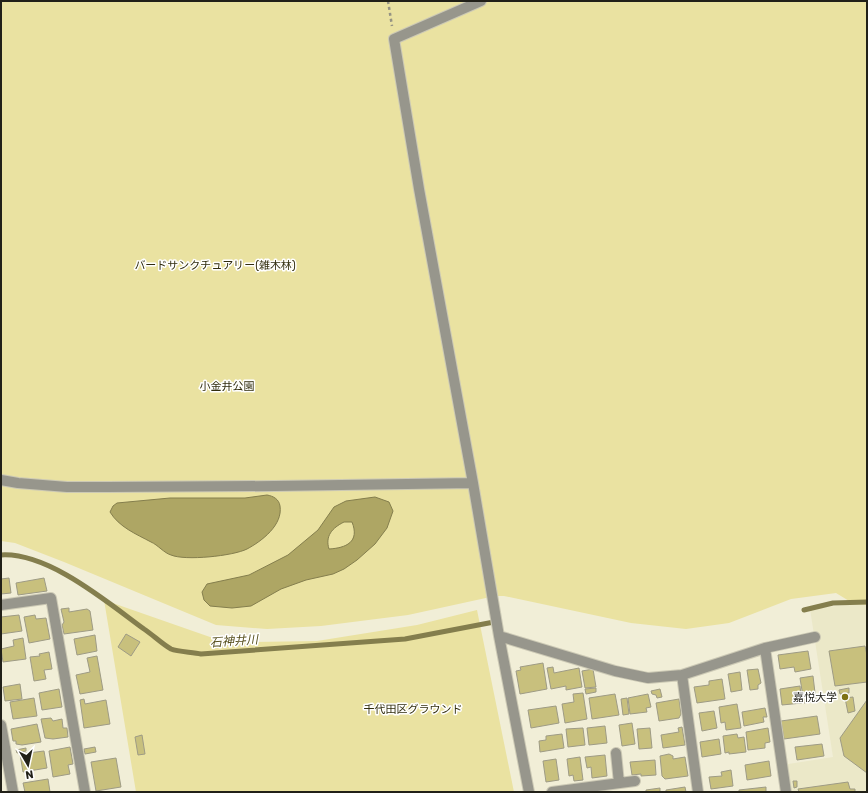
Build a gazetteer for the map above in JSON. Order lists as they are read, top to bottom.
{
  "water": ["石神井川"],
  "parks": ["バードサンクチュアリー(雑木林)", "小金井公園", "千代田区グラウンド"],
  "places": ["嘉悦大学"],
  "north": "bottom"
}
